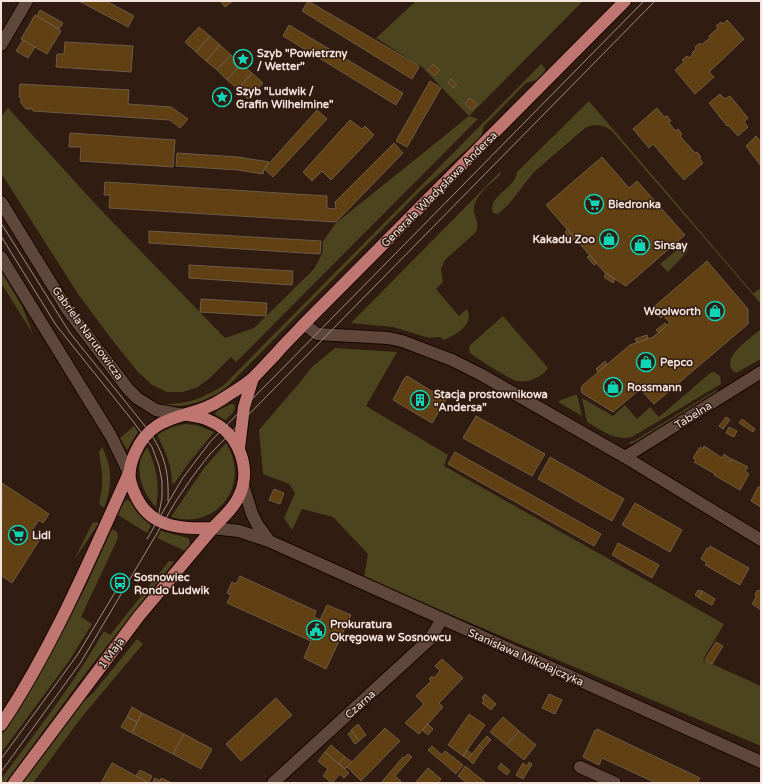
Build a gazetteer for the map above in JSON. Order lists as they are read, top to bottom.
{
  "streets": {
    "main road": ["Generała Władysława Andersa", "1 Maja"],
    "street": [
      "Gabriela Narutowicza",
      "Tabelna",
      "Stanisława Mikołajczyka",
      "Czarna"
    ]
  },
  "crossings": [
    ["Generała Władysława Andersa", "Gabriela Narutowicza"],
    ["Generała Władysława Andersa", "1 Maja"],
    ["Generała Władysława Andersa", "Stanisława Mikołajczyka"],
    ["Gabriela Narutowicza", "1 Maja"],
    ["Gabriela Narutowicza", "Stanisława Mikołajczyka"],
    ["1 Maja", "Stanisława Mikołajczyka"],
    ["Stanisława Mikołajczyka", "Czarna"]
  ],
  "places": {
    "place": ["Szyb \"Powietrzny / Wetter\"", "Szyb \"Ludwik / Grafin Wilhelmine\""],
    "supermarket": ["Biedronka", "Lidl"],
    "shop": [
      "Kakadu Zoo",
      "Sinsay",
      "Woolworth",
      "Pepco",
      "Rossmann"
    ],
    "building": ["Stacja prostownikowa \"Andersa\""],
    "bus stop": ["Sosnowiec Rondo Ludwik"],
    "public building": ["Prokuratura Okręgowa w Sosnowcu"]
  }
}
